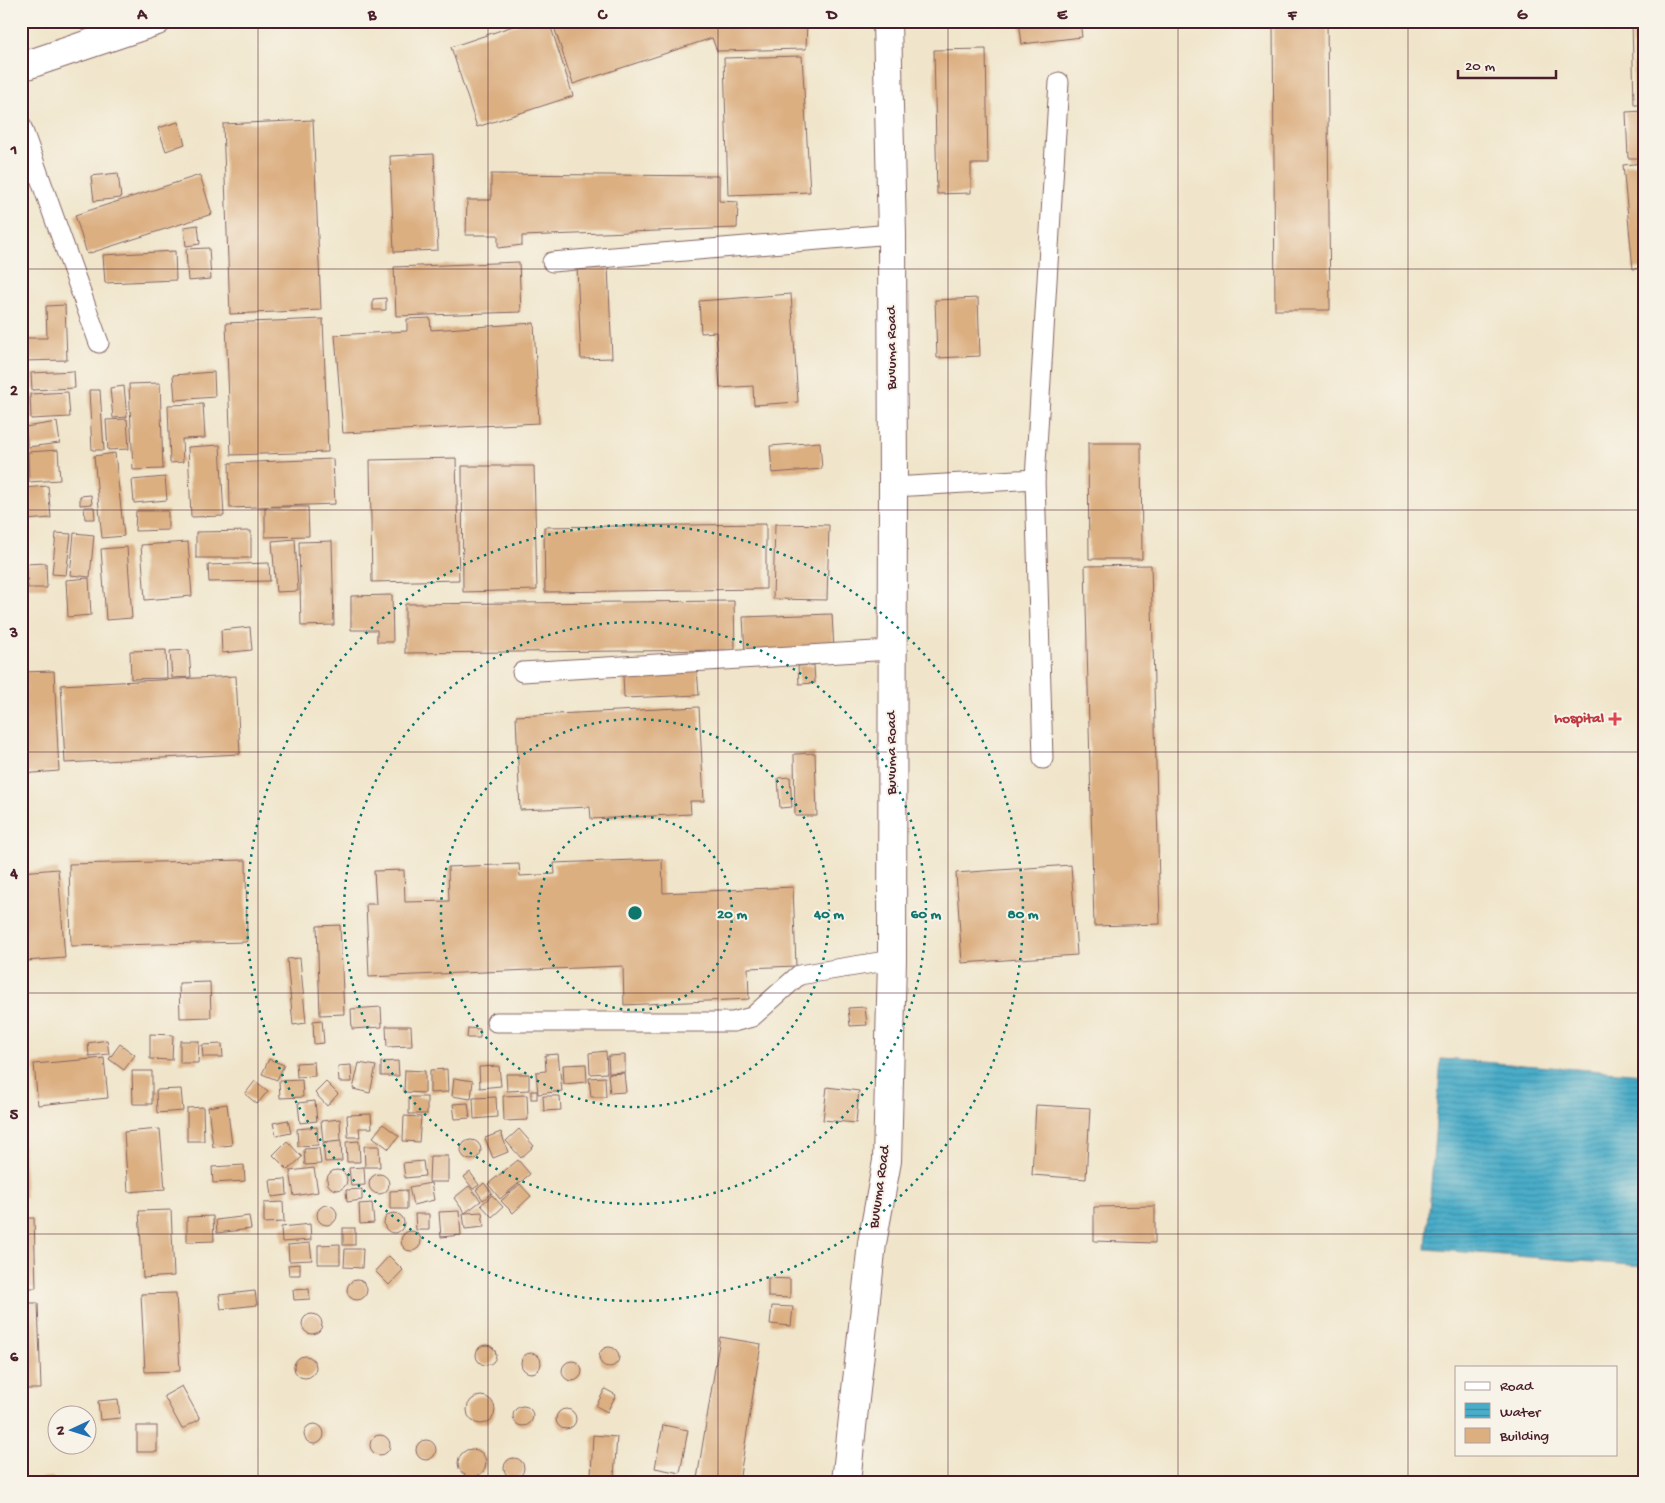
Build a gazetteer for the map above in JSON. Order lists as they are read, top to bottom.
{
  "streets": {
    "street": ["Buvuma Road"]
  },
  "places": {
    "health": ["hospital"]
  },
  "legend": ["Road", "Water", "Building"],
  "scale_bar": "20 m",
  "north": "left",
  "grid": {
    "columns": [
      "A",
      "B",
      "C",
      "D",
      "E",
      "F",
      "G"
    ],
    "rows": [
      "1",
      "2",
      "3",
      "4",
      "5",
      "6"
    ]
  },
  "rings": [
    "20 m",
    "40 m",
    "60 m",
    "80 m"
  ]
}
